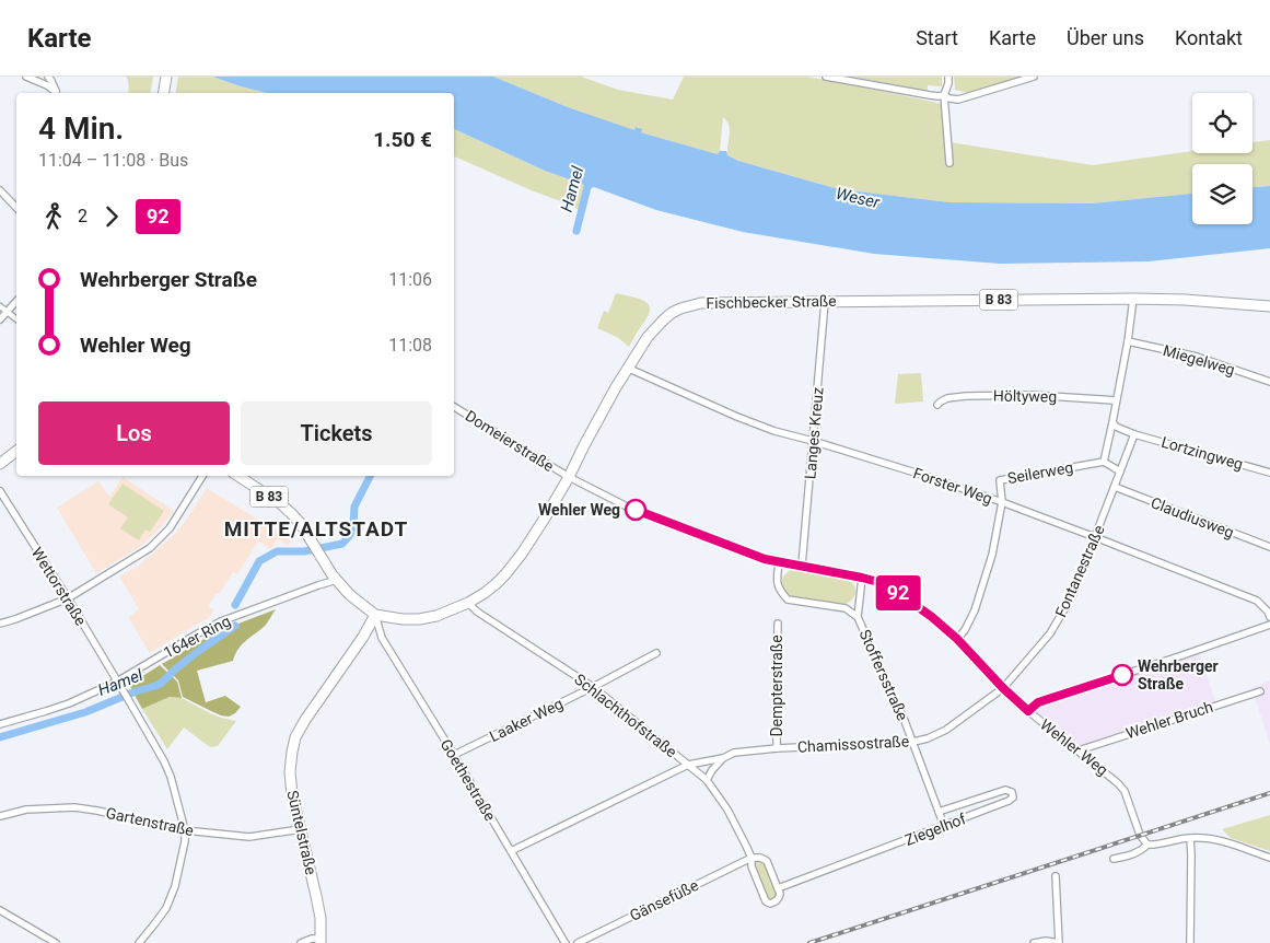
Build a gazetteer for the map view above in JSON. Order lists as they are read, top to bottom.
{
  "streets": {
    "main road": ["B 83", "Fischbecker Straße", "Süntelstraße"],
    "street": [
      "Miegelweg",
      "Höltyweg",
      "Langes Kreuz",
      "Domeierstraße",
      "Lortzingweg",
      "Seilerweg",
      "Forster Weg",
      "Claudiusweg",
      "Fontanestraße",
      "Wettorstraße",
      "164er Ring",
      "Stoffersstraße",
      "Dempterstraße",
      "Schlachthofstraße",
      "Laaker Weg",
      "Wehler Bruch",
      "Chamissostraße",
      "Wehler Weg",
      "Goethestraße",
      "Gartenstraße",
      "Ziegelhof",
      "Gänsefüße"
    ]
  },
  "crossings": [
    ["B 83", "Fischbecker Straße"],
    ["B 83", "164er Ring"],
    ["B 83", "Schlachthofstraße"],
    ["B 83", "Goethestraße"],
    ["B 83", "Süntelstraße"],
    ["Fischbecker Straße", "Langes Kreuz"],
    ["Fischbecker Straße", "Domeierstraße"],
    ["Fischbecker Straße", "Forster Weg"],
    ["Fischbecker Straße", "Schlachthofstraße"],
    ["Fischbecker Straße", "Wehler Weg"],
    ["Langes Kreuz", "Forster Weg"],
    ["Langes Kreuz", "Wehler Weg"],
    ["Domeierstraße", "Wehler Weg"],
    ["Lortzingweg", "Fontanestraße"],
    ["Seilerweg", "Forster Weg"],
    ["Forster Weg", "Fontanestraße"],
    ["Claudiusweg", "Fontanestraße"],
    ["Fontanestraße", "Chamissostraße"],
    ["Fontanestraße", "Wehler Weg"],
    ["Wettorstraße", "164er Ring"],
    ["Wettorstraße", "Gartenstraße"],
    ["Stoffersstraße", "Chamissostraße"],
    ["Stoffersstraße", "Ziegelhof"],
    ["Dempterstraße", "Chamissostraße"],
    ["Schlachthofstraße", "Laaker Weg"],
    ["Schlachthofstraße", "Chamissostraße"],
    ["Schlachthofstraße", "Ziegelhof"],
    ["Schlachthofstraße", "Gänsefüße"],
    ["Laaker Weg", "Goethestraße"],
    ["Wehler Bruch", "Wehler Weg"],
    ["Chamissostraße", "Wehler Weg"],
    ["Chamissostraße", "Goethestraße"],
    ["Goethestraße", "Süntelstraße"],
    ["Gartenstraße", "Süntelstraße"],
    ["Ziegelhof", "Gänsefüße"]
  ],
  "districts": ["MITTE/ALTSTADT"],
  "water": ["Hamel", "Weser"],
  "places": ["Wehler Weg", "Wehrberger Straße"],
  "lines": ["bus line 92"],
  "page": {
    "header": "Karte",
    "nav": [
      "Start",
      "Karte",
      "Über uns",
      "Kontakt"
    ],
    "on_map": "92",
    "heading": ["4 Min.", "11:04 – 11:08 · Bus", "1.50 €"],
    "legs": ["2", "92"],
    "list": [
      {
        "name": "Wehrberger Straße",
        "value": "11:06"
      },
      {
        "name": "Wehler Weg",
        "value": "11:08"
      }
    ],
    "buttons": ["Los", "Tickets"]
  }
}
